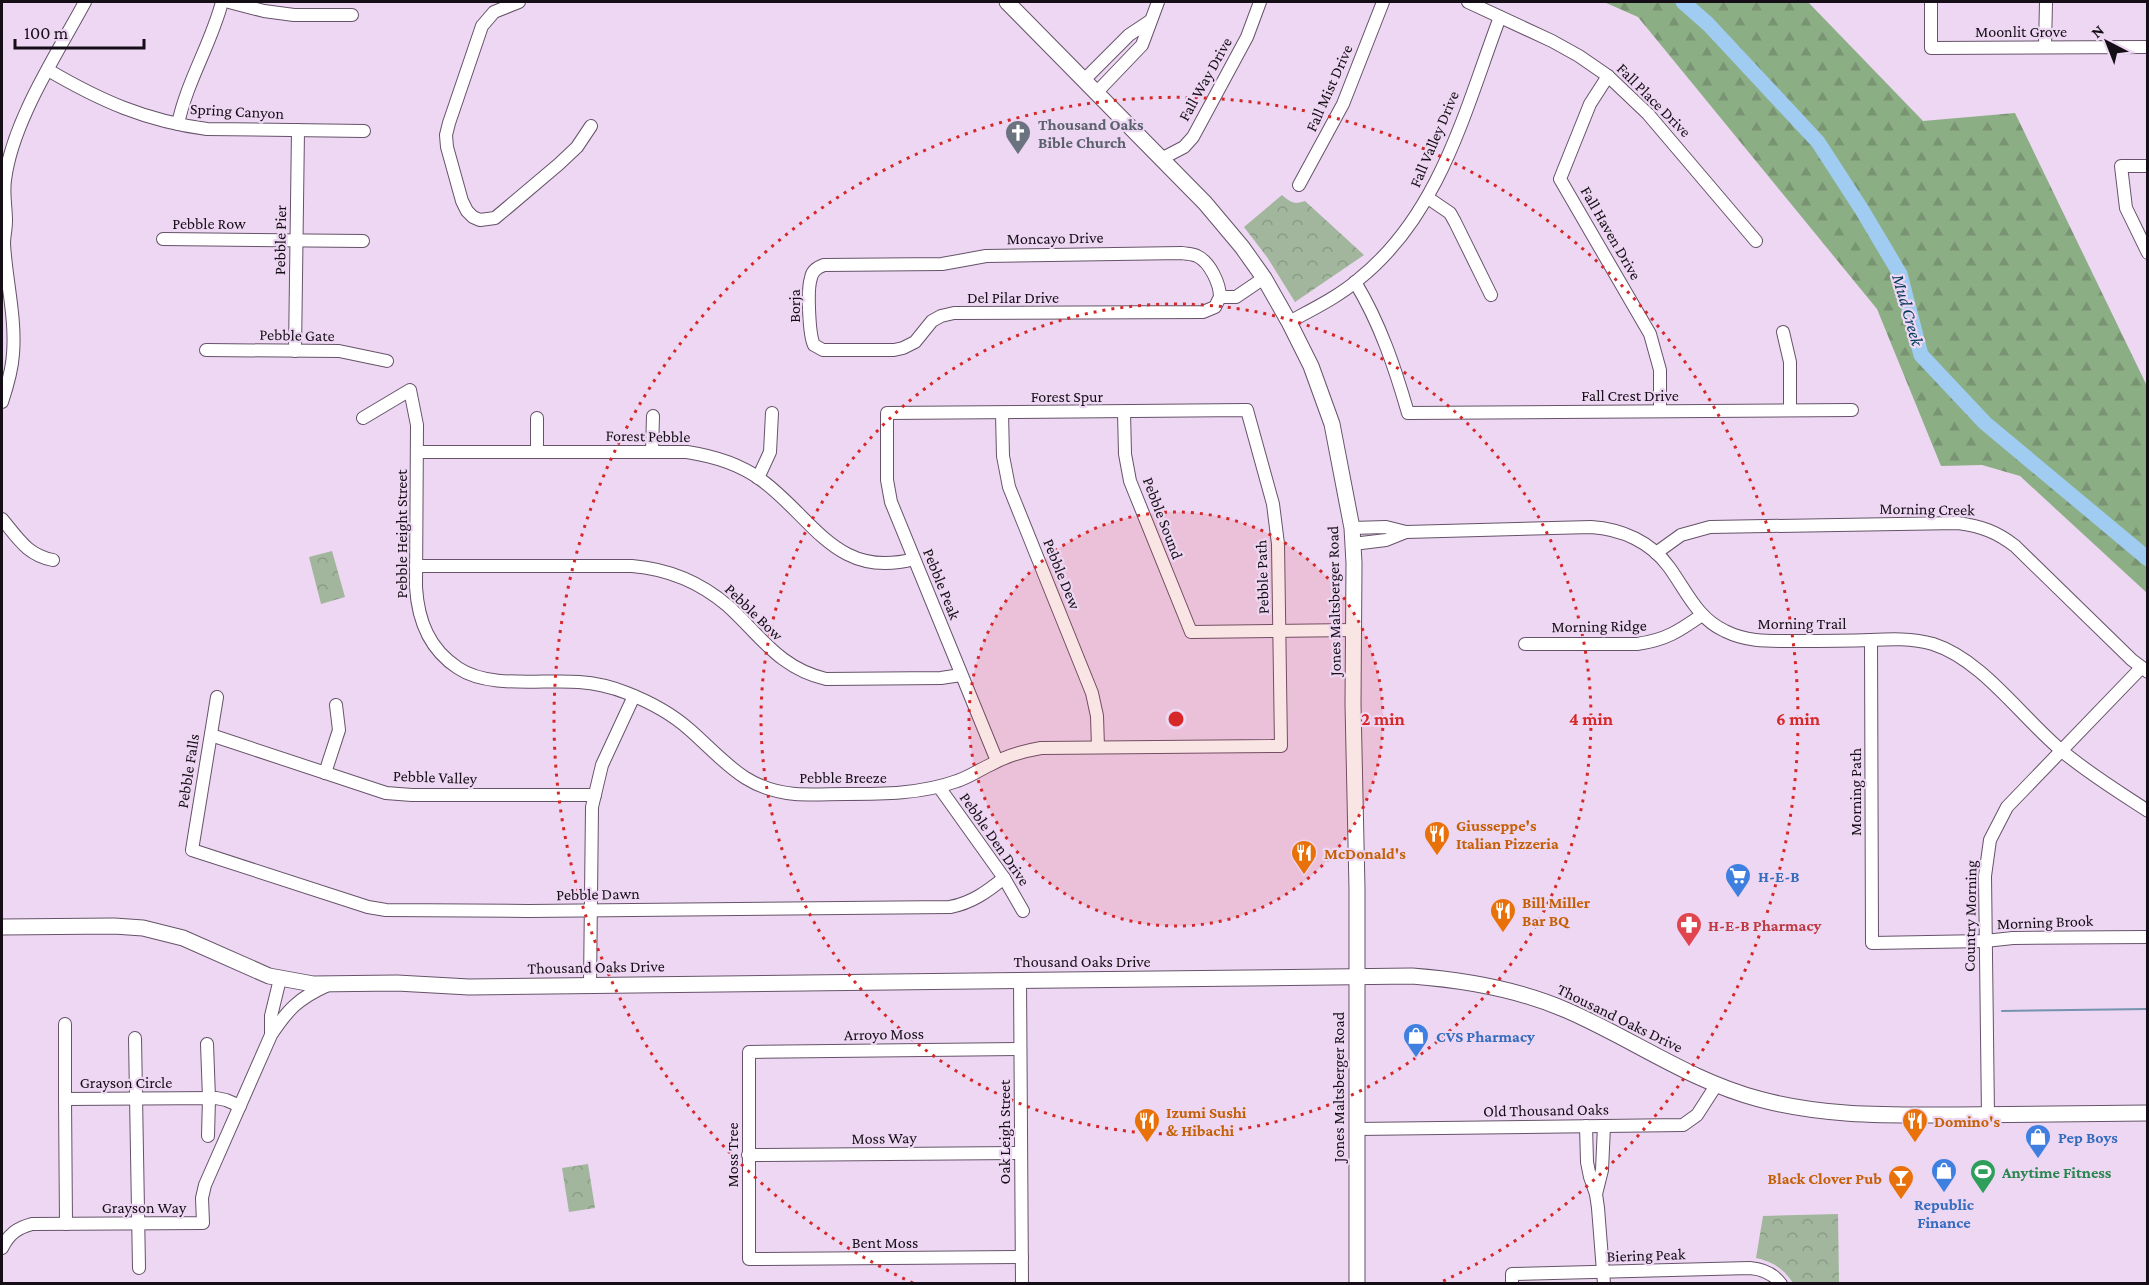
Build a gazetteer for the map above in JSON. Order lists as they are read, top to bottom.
{
  "streets": {
    "main road": ["Jones Maltsberger Road", "Thousand Oaks Drive"],
    "street": [
      "Moonlit Grove",
      "Fall Way Drive",
      "Fall Mist Drive",
      "Fall Place Drive",
      "Spring Canyon",
      "Fall Valley Drive",
      "Pebble Row",
      "Fall Haven Drive",
      "Moncayo Drive",
      "Pebble Pier",
      "Del Pilar Drive",
      "Borja",
      "Pebble Gate",
      "Fall Crest Drive",
      "Forest Spur",
      "Forest Pebble",
      "Morning Creek",
      "Pebble Sound",
      "Pebble Height Street",
      "Pebble Dew",
      "Pebble Path",
      "Pebble Peak",
      "Pebble Bow",
      "Morning Trail",
      "Morning Ridge",
      "Pebble Falls",
      "Pebble Valley",
      "Pebble Breeze",
      "Morning Path",
      "Pebble Den Drive",
      "Pebble Dawn",
      "Country Morning",
      "Morning Brook",
      "Arroyo Moss",
      "Grayson Circle",
      "Old Thousand Oaks",
      "Oak Leigh Street",
      "Moss Way",
      "Moss Tree",
      "Grayson Way",
      "Bent Moss",
      "Biering Peak"
    ]
  },
  "crossings": [
    ["Fall Way Drive", "Jones Maltsberger Road"],
    ["Fall Place Drive", "Fall Valley Drive"],
    ["Fall Place Drive", "Fall Haven Drive"],
    ["Spring Canyon", "Pebble Pier"],
    ["Fall Valley Drive", "Fall Crest Drive"],
    ["Fall Valley Drive", "Jones Maltsberger Road"],
    ["Pebble Row", "Pebble Pier"],
    ["Fall Haven Drive", "Fall Crest Drive"],
    ["Moncayo Drive", "Del Pilar Drive"],
    ["Moncayo Drive", "Borja"],
    ["Pebble Pier", "Pebble Gate"],
    ["Del Pilar Drive", "Borja"],
    ["Forest Spur", "Pebble Sound"],
    ["Forest Spur", "Pebble Dew"],
    ["Forest Spur", "Pebble Path"],
    ["Forest Spur", "Pebble Peak"],
    ["Forest Pebble", "Pebble Height Street"],
    ["Forest Pebble", "Pebble Peak"],
    ["Morning Creek", "Morning Trail"],
    ["Morning Creek", "Country Morning"],
    ["Pebble Sound", "Pebble Path"],
    ["Pebble Height Street", "Pebble Bow"],
    ["Pebble Height Street", "Pebble Breeze"],
    ["Pebble Dew", "Pebble Breeze"],
    ["Pebble Path", "Pebble Breeze"],
    ["Pebble Peak", "Pebble Bow"],
    ["Pebble Peak", "Pebble Breeze"],
    ["Jones Maltsberger Road", "Morning Trail"],
    ["Jones Maltsberger Road", "Thousand Oaks Drive"],
    ["Jones Maltsberger Road", "Old Thousand Oaks"],
    ["Morning Trail", "Morning Ridge"],
    ["Morning Trail", "Morning Path"],
    ["Morning Trail", "Country Morning"],
    ["Pebble Falls", "Pebble Valley"],
    ["Pebble Falls", "Pebble Dawn"],
    ["Pebble Breeze", "Pebble Den Drive"],
    ["Morning Path", "Morning Brook"],
    ["Pebble Den Drive", "Pebble Dawn"],
    ["Country Morning", "Morning Brook"],
    ["Country Morning", "Thousand Oaks Drive"],
    ["Thousand Oaks Drive", "Old Thousand Oaks"],
    ["Thousand Oaks Drive", "Oak Leigh Street"],
    ["Thousand Oaks Drive", "Grayson Way"],
    ["Arroyo Moss", "Oak Leigh Street"],
    ["Arroyo Moss", "Moss Tree"],
    ["Grayson Circle", "Grayson Way"],
    ["Oak Leigh Street", "Moss Way"],
    ["Oak Leigh Street", "Bent Moss"],
    ["Moss Way", "Moss Tree"],
    ["Moss Tree", "Bent Moss"]
  ],
  "water": ["Mud Creek"],
  "places": {
    "church": ["Thousand Oaks Bible Church"],
    "restaurant": [
      "Giusseppe's Italian Pizzeria",
      "McDonald's",
      "Bill Miller Bar BQ",
      "Izumi Sushi & Hibachi",
      "Domino's"
    ],
    "supermarket": ["H-E-B"],
    "pharmacy": ["H-E-B Pharmacy"],
    "shop": ["CVS Pharmacy", "Pep Boys", "Republic Finance"],
    "sports": ["Anytime Fitness"],
    "bar": ["Black Clover Pub"]
  },
  "scale_bar": "100 m",
  "north": "top left",
  "rings": ["2 min", "4 min", "6 min"]
}
